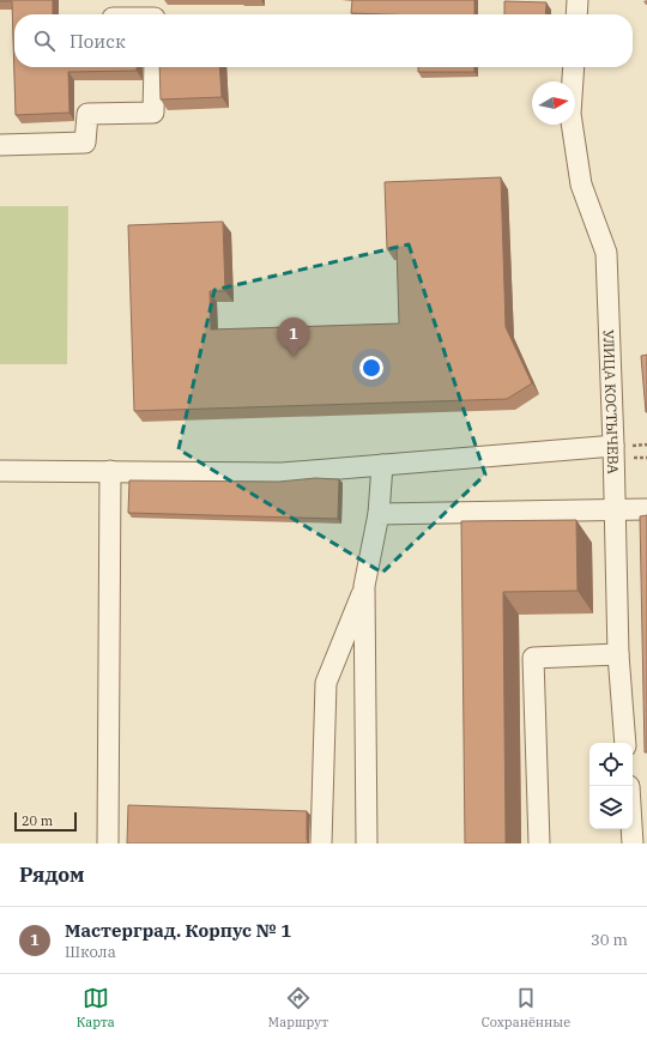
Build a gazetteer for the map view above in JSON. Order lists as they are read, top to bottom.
{
  "streets": {
    "street": ["УЛИЦА КОСТЫЧЕВА"]
  },
  "scale_bar": "20 m",
  "north": "right",
  "page": {
    "search": "Поиск",
    "pins": "1",
    "scale": "20 m",
    "heading": "Рядом",
    "list": [
      {
        "mark": "1",
        "name": "Мастерград. Корпус № 1",
        "note": "Школа",
        "value": "30 m"
      }
    ],
    "nav": ["Карта", "Маршрут", "Сохранённые"]
  }
}
